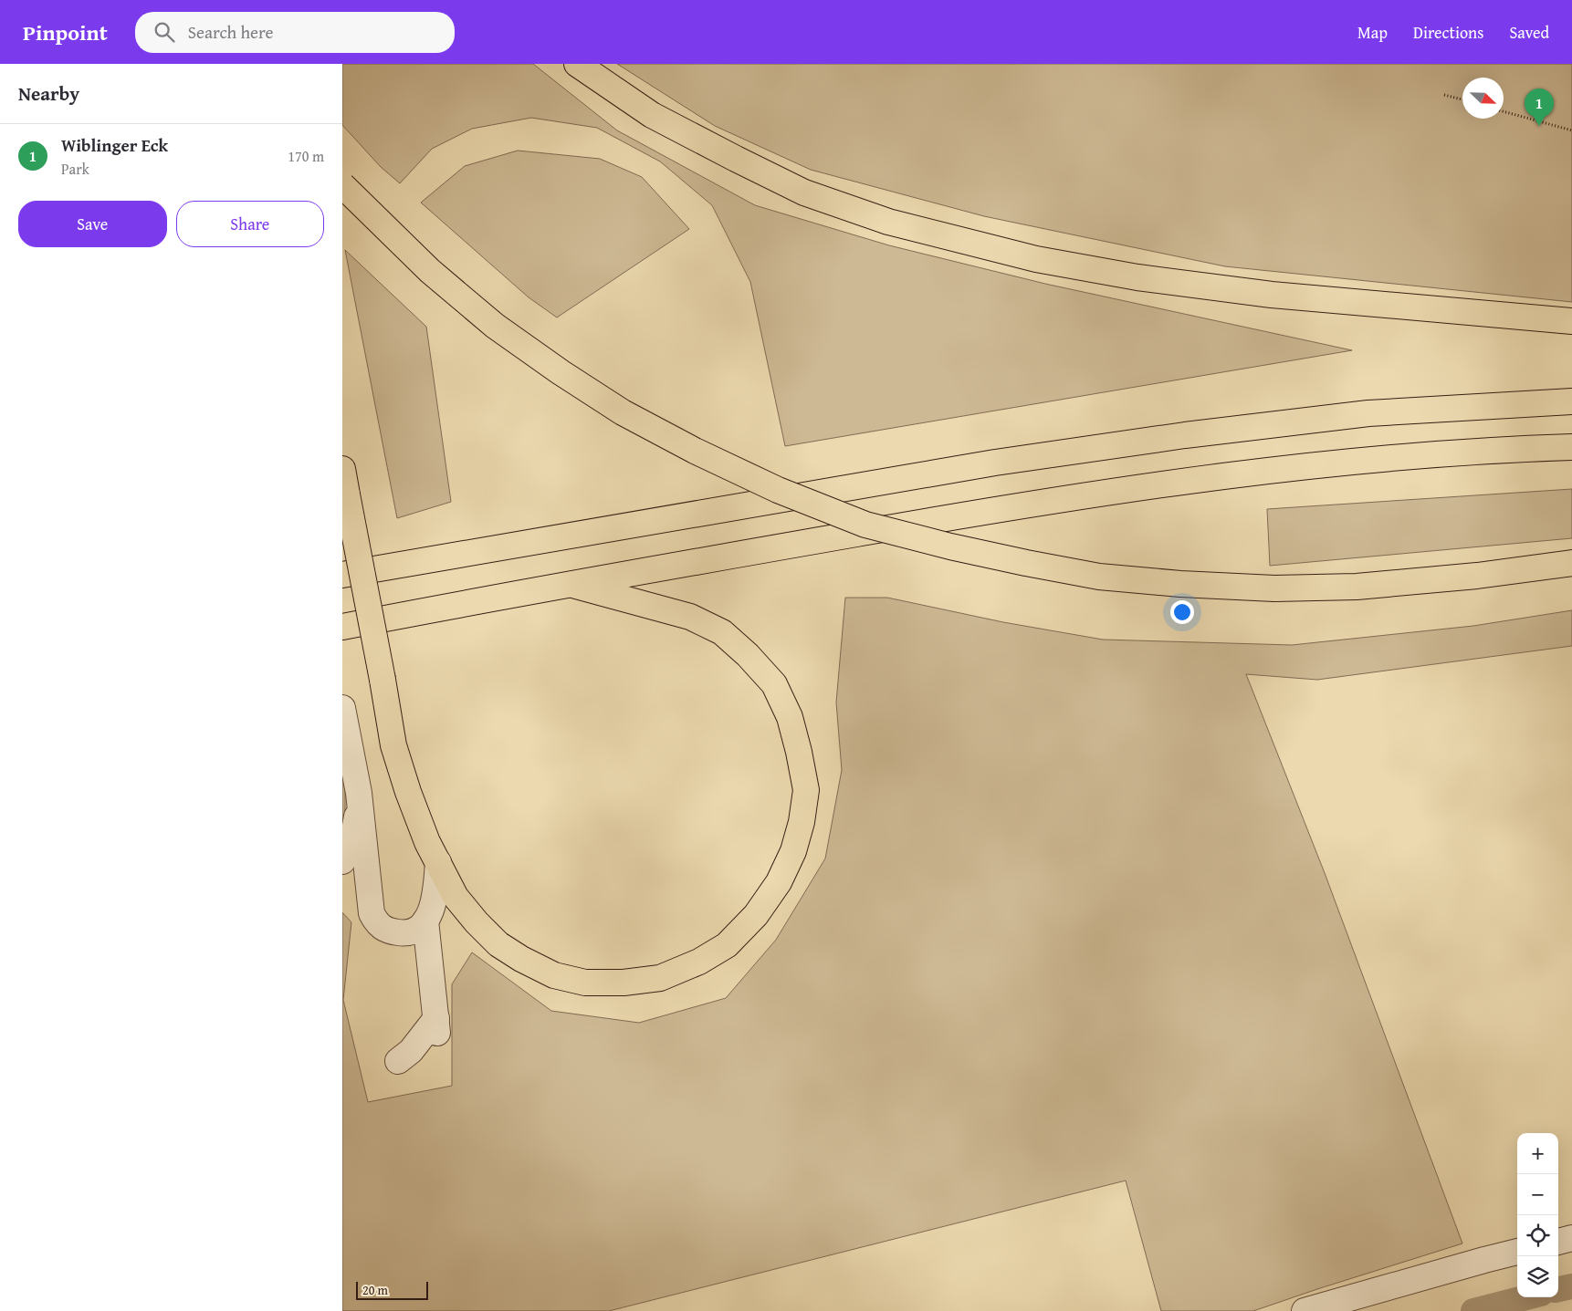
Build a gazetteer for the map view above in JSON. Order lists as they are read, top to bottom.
{
  "scale_bar": "20 m",
  "north": "bottom right",
  "page": {
    "header": "Pinpoint",
    "search": "Search here",
    "nav": ["Map", "Directions", "Saved"],
    "heading": "Nearby",
    "pins": "1",
    "list": [
      {
        "mark": "1",
        "name": "Wiblinger Eck",
        "note": "Park",
        "value": "170 m"
      }
    ],
    "buttons": ["Save", "Share"],
    "map_buttons": ["+", "−"],
    "scale": "20 m"
  }
}
